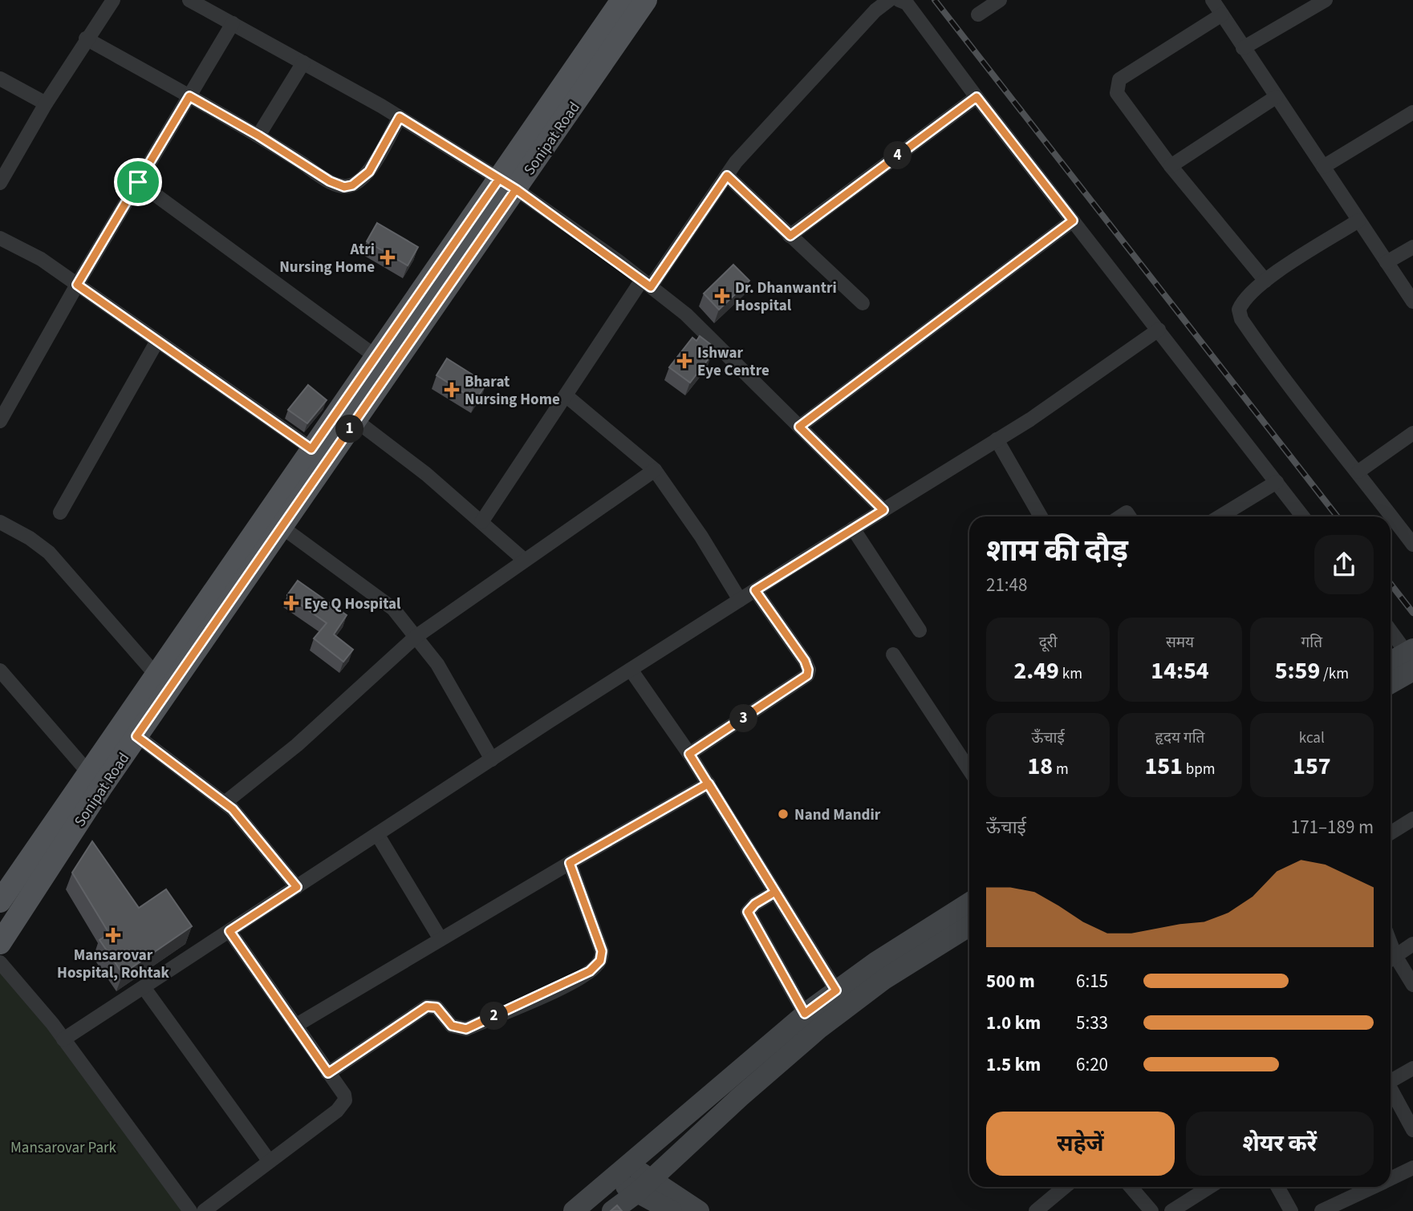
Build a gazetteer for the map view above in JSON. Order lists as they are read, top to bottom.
{
  "streets": {
    "main road": ["Sonipat Road"]
  },
  "parks": ["Mansarovar Park"],
  "places": {
    "health": [
      "Atri Nursing Home",
      "Dr. Dhanwantri Hospital",
      "Ishwar Eye Centre",
      "Bharat Nursing Home",
      "Eye Q Hospital",
      "Mansarovar Hospital, Rohtak"
    ],
    "other": ["Nand Mandir"]
  },
  "page": {
    "pins": [
      "4",
      "1",
      "3",
      "2"
    ],
    "heading": ["शाम की दौड़", "21:48"],
    "stats": [
      ["दूरी", "2.49 km"],
      ["समय", "14:54"],
      ["गति", "5:59 /km"],
      ["ऊँचाई", "18 m"],
      ["हृदय गति", "151 bpm"],
      ["kcal", "157"]
    ],
    "chart": ["ऊँचाई", "171–189 m"],
    "list": [
      {
        "name": "500 m",
        "note": "6:15"
      },
      {
        "name": "1.0 km",
        "note": "5:33"
      },
      {
        "name": "1.5 km",
        "note": "6:20"
      }
    ],
    "buttons": ["सहेजें", "शेयर करें"]
  }
}
